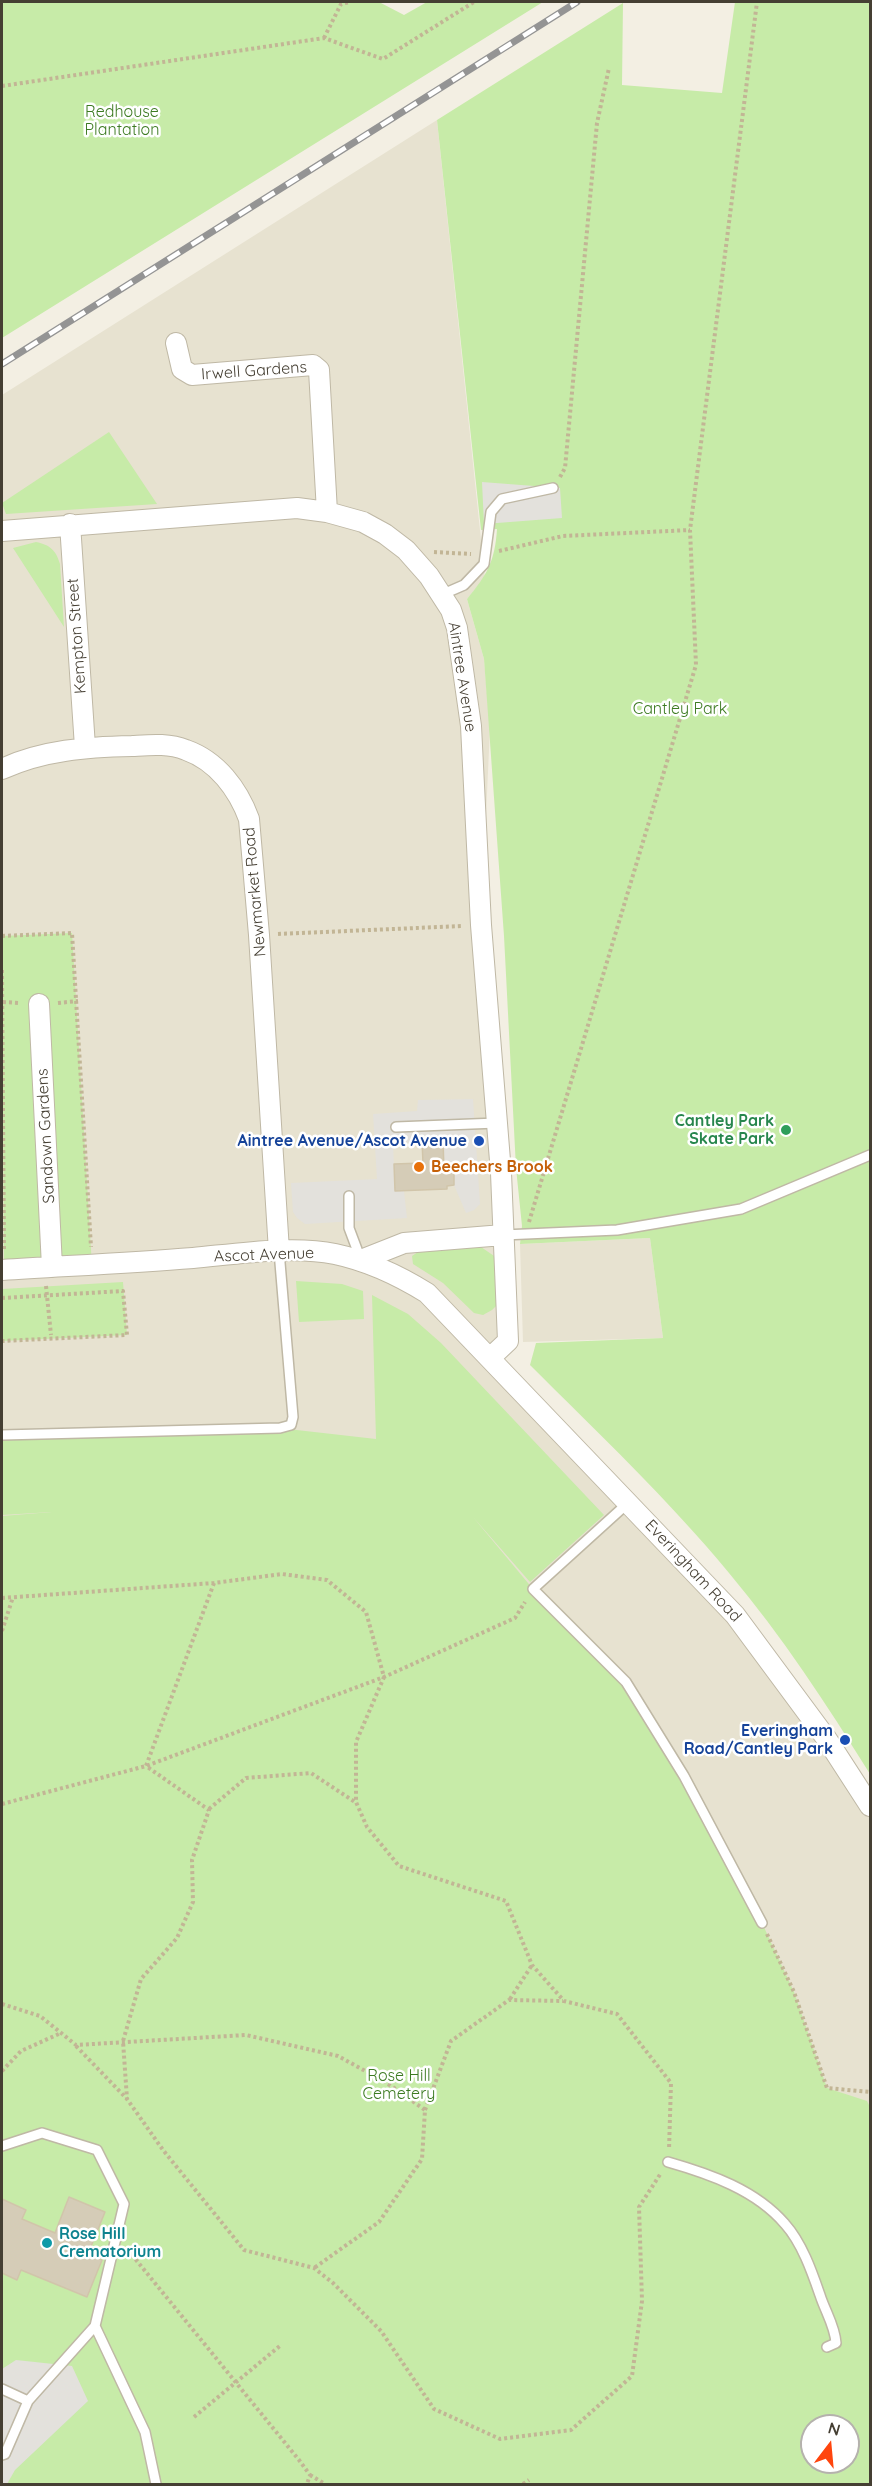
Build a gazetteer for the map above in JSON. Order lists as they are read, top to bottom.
{
  "streets": {
    "street": [
      "Irwell Gardens",
      "Kempton Street",
      "Aintree Avenue",
      "Newmarket Road",
      "Sandown Gardens",
      "Ascot Avenue",
      "Everingham Road"
    ]
  },
  "crossings": [
    ["Irwell Gardens", "Aintree Avenue"],
    ["Kempton Street", "Aintree Avenue"],
    ["Kempton Street", "Newmarket Road"],
    ["Aintree Avenue", "Ascot Avenue"],
    ["Aintree Avenue", "Everingham Road"],
    ["Newmarket Road", "Ascot Avenue"],
    ["Sandown Gardens", "Ascot Avenue"],
    ["Ascot Avenue", "Everingham Road"]
  ],
  "parks": ["Redhouse Plantation", "Cantley Park", "Rose Hill Cemetery"],
  "places": [
    "Cantley Park Skate Park",
    "Aintree Avenue/Ascot Avenue",
    "Beechers Brook",
    "Everingham Road/Cantley Park",
    "Rose Hill Crematorium"
  ],
  "north": "top"
}
